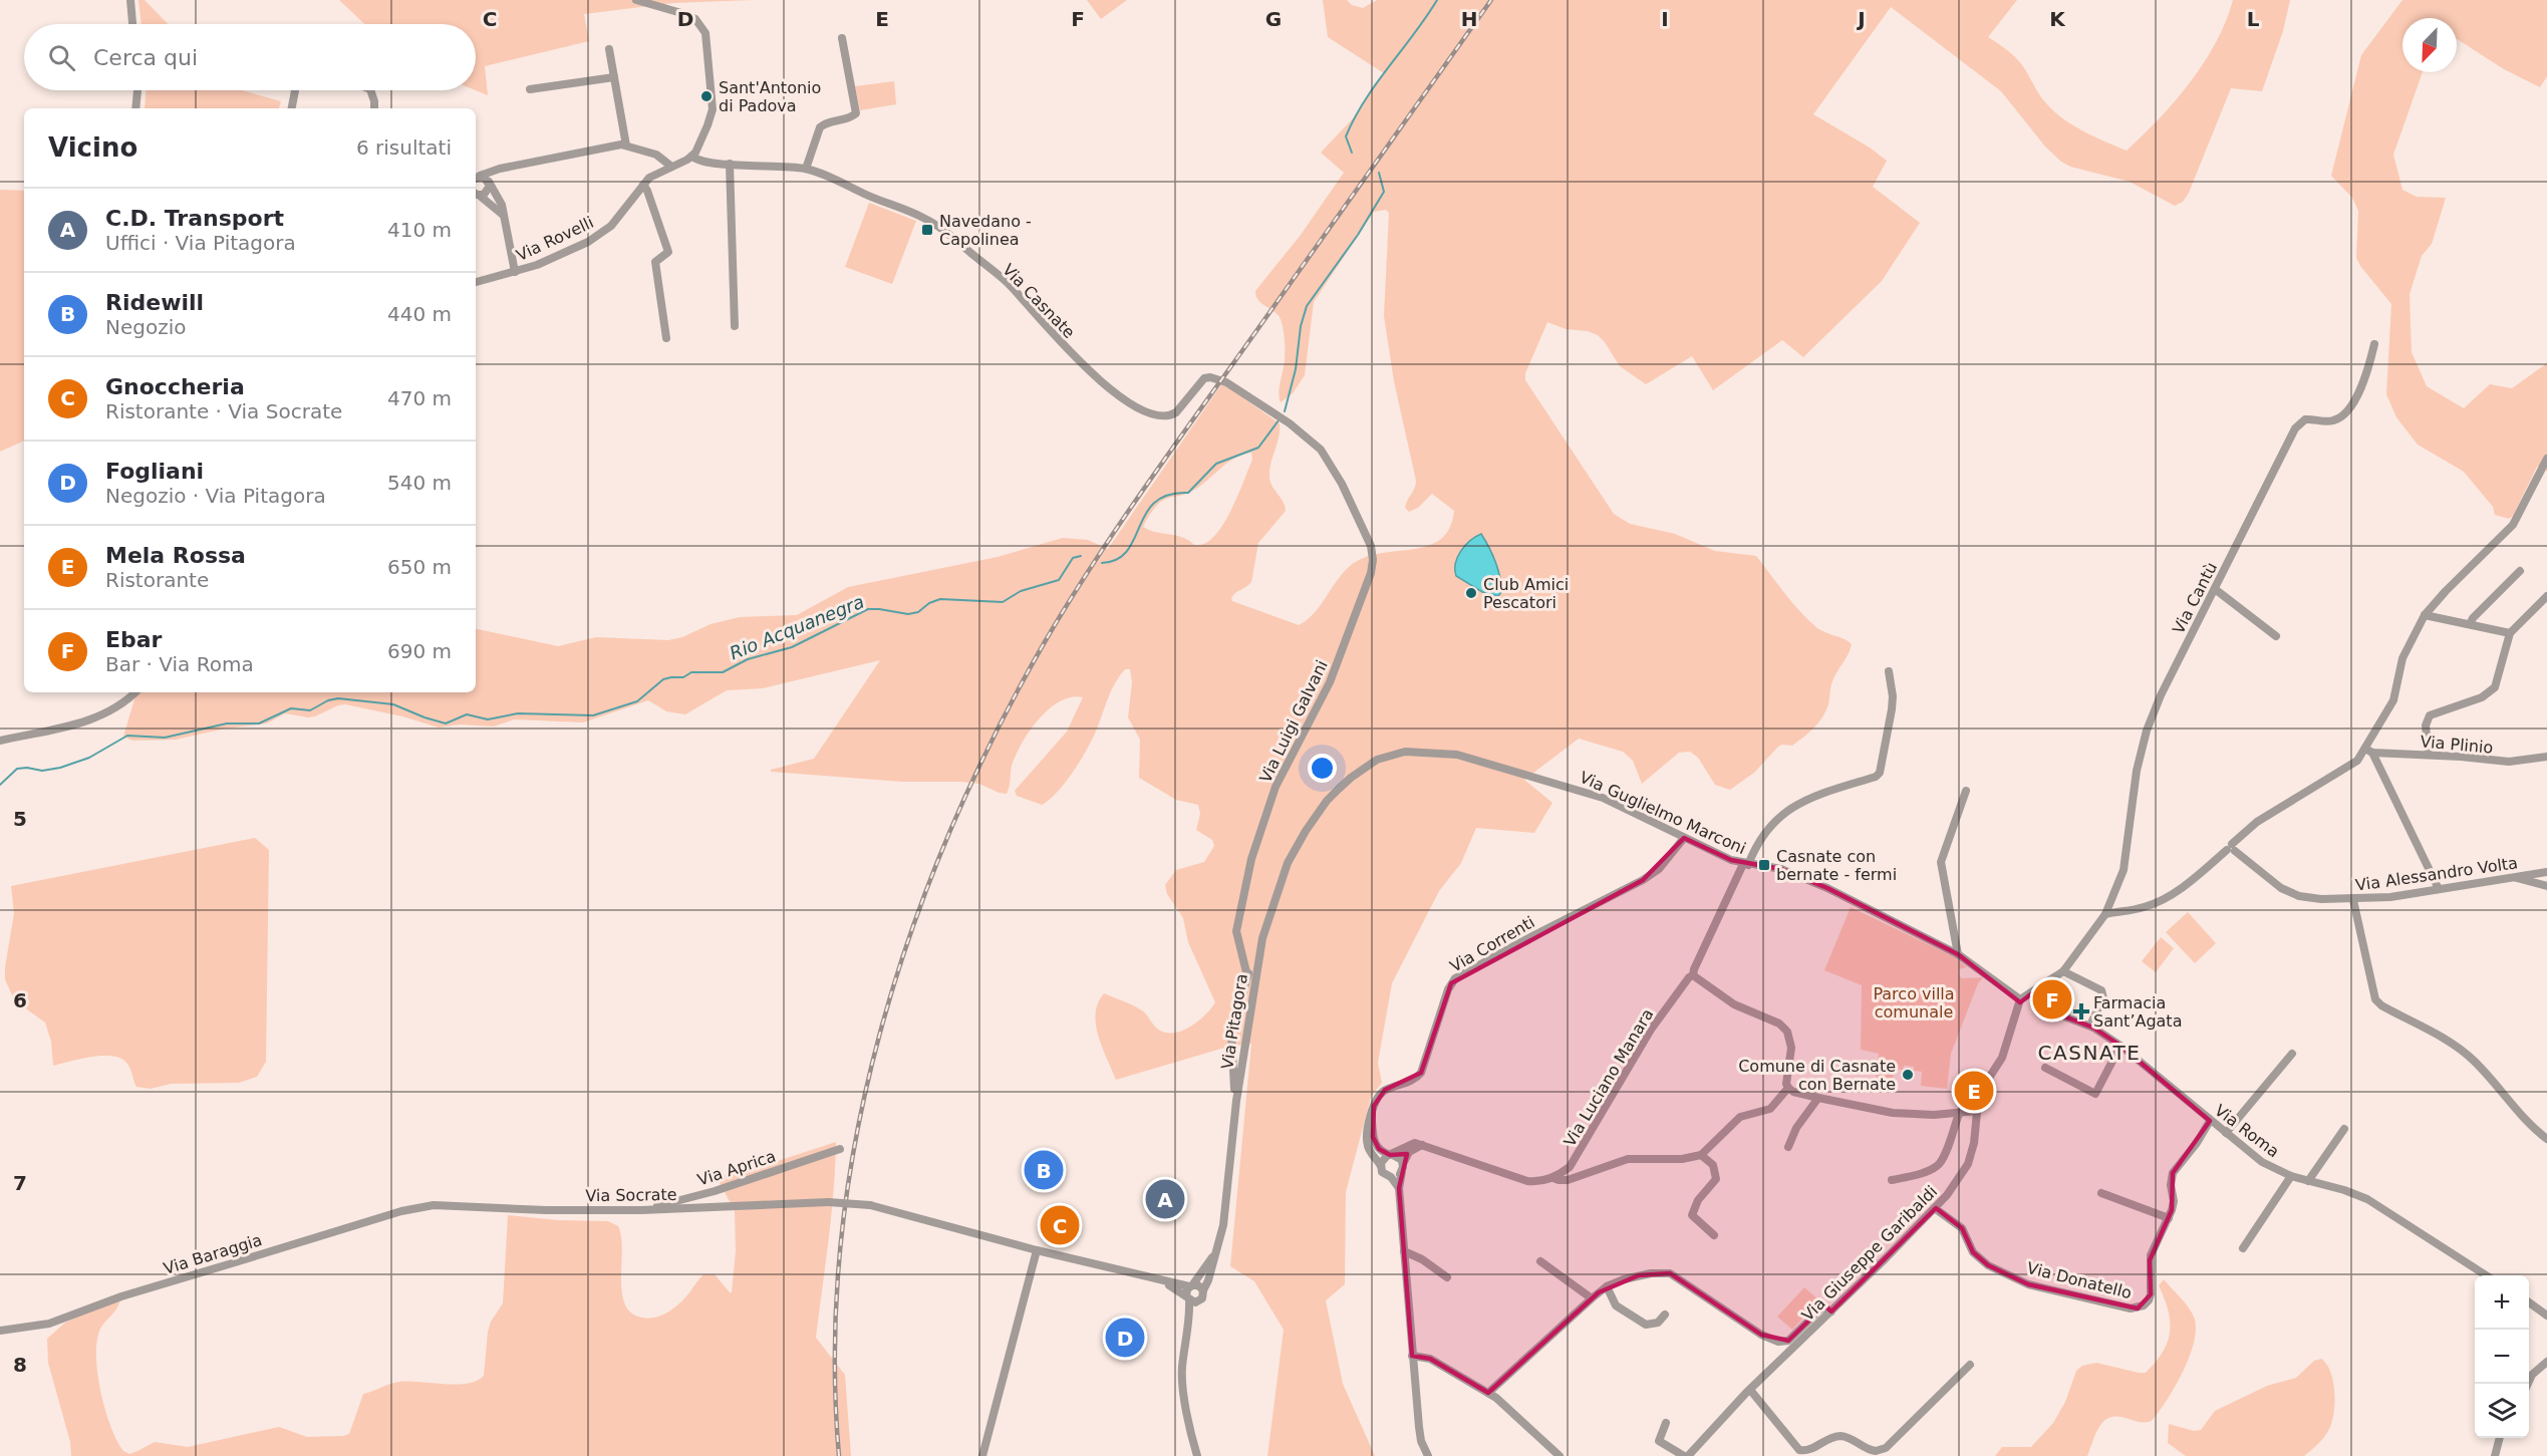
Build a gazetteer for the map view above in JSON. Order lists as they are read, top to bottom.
{
  "streets": {
    "street": [
      "Via Rovelli",
      "Via Casnate",
      "Via Cantù",
      "Via Luigi Galvani",
      "Via Plinio",
      "Via Guglielmo Marconi",
      "Via Alessandro Volta",
      "Via Correnti",
      "Via Pitagora",
      "Via Luciano Manara",
      "Via Roma",
      "Via Aprica",
      "Via Socrate",
      "Via Giuseppe Garibaldi",
      "Via Baraggia",
      "Via Donatello"
    ]
  },
  "crossings": [
    ["Via Rovelli", "Via Casnate"],
    ["Via Casnate", "Via Luigi Galvani"],
    ["Via Cantù", "Via Roma"],
    ["Via Luigi Galvani", "Via Pitagora"],
    ["Via Guglielmo Marconi", "Via Correnti"],
    ["Via Guglielmo Marconi", "Via Pitagora"],
    ["Via Guglielmo Marconi", "Via Luciano Manara"],
    ["Via Guglielmo Marconi", "Via Giuseppe Garibaldi"],
    ["Via Aprica", "Via Socrate"],
    ["Via Socrate", "Via Baraggia"],
    ["Via Giuseppe Garibaldi", "Via Donatello"]
  ],
  "districts": ["CASNATE"],
  "water": ["Rio Acquanegra"],
  "parks": ["Parco villa comunale"],
  "places": {
    "other": ["Sant'Antonio di Padova", "Club Amici Pescatori", "Comune di Casnate con Bernate"],
    "transit": ["Navedano - Capolinea", "Casnate con bernate - fermi"],
    "health": ["Farmacia Sant’Agata"]
  },
  "north": "bottom left",
  "page": {
    "search": "Cerca qui",
    "heading": ["Vicino", "6 risultati"],
    "list": [
      {
        "mark": "A",
        "name": "C.D. Transport",
        "note": "Uffici · Via Pitagora",
        "value": "410 m"
      },
      {
        "mark": "B",
        "name": "Ridewill",
        "note": "Negozio",
        "value": "440 m"
      },
      {
        "mark": "C",
        "name": "Gnoccheria",
        "note": "Ristorante · Via Socrate",
        "value": "470 m"
      },
      {
        "mark": "D",
        "name": "Fogliani",
        "note": "Negozio · Via Pitagora",
        "value": "540 m"
      },
      {
        "mark": "E",
        "name": "Mela Rossa",
        "note": "Ristorante",
        "value": "650 m"
      },
      {
        "mark": "F",
        "name": "Ebar",
        "note": "Bar · Via Roma",
        "value": "690 m"
      }
    ],
    "pins": [
      "F",
      "E",
      "B",
      "A",
      "C",
      "D"
    ],
    "map_buttons": ["+", "−"]
  },
  "grid": {
    "columns": [
      "C",
      "D",
      "E",
      "F",
      "G",
      "H",
      "I",
      "J",
      "K",
      "L"
    ],
    "rows": [
      "5",
      "6",
      "7",
      "8"
    ]
  }
}
